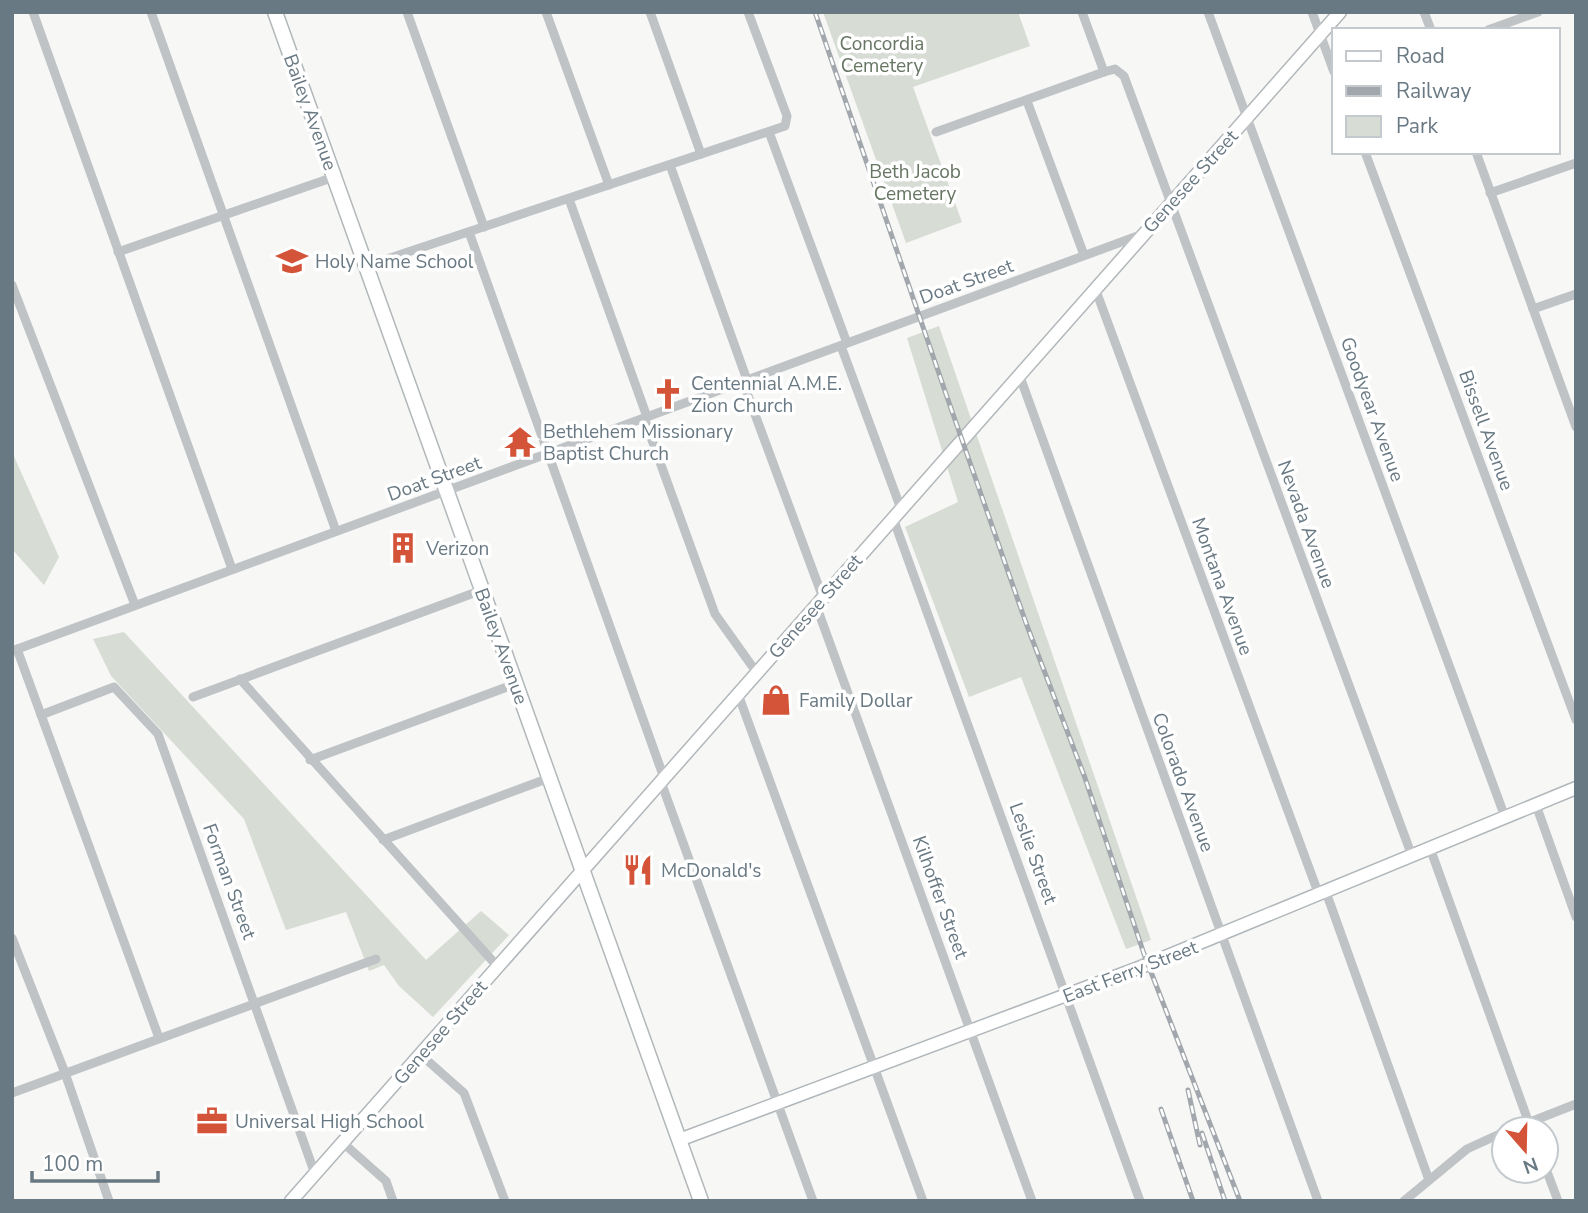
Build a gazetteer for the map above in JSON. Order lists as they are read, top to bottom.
{
  "streets": {
    "main road": ["Bailey Avenue", "Genesee Street", "East Ferry Street"],
    "street": [
      "Doat Street",
      "Goodyear Avenue",
      "Bissell Avenue",
      "Nevada Avenue",
      "Montana Avenue",
      "Colorado Avenue",
      "Leslie Street",
      "Forman Street",
      "Kilhoffer Street"
    ]
  },
  "crossings": [
    ["Bailey Avenue", "Genesee Street"],
    ["Bailey Avenue", "Doat Street"],
    ["Bailey Avenue", "East Ferry Street"],
    ["Genesee Street", "Doat Street"],
    ["Genesee Street", "Goodyear Avenue"],
    ["Genesee Street", "Nevada Avenue"],
    ["Genesee Street", "Montana Avenue"],
    ["Genesee Street", "Colorado Avenue"],
    ["Genesee Street", "Leslie Street"],
    ["Genesee Street", "Forman Street"],
    ["Genesee Street", "Kilhoffer Street"],
    ["Doat Street", "Leslie Street"],
    ["Doat Street", "Kilhoffer Street"],
    ["Goodyear Avenue", "East Ferry Street"],
    ["Nevada Avenue", "East Ferry Street"],
    ["Montana Avenue", "East Ferry Street"],
    ["Colorado Avenue", "East Ferry Street"],
    ["Leslie Street", "East Ferry Street"],
    ["Kilhoffer Street", "East Ferry Street"]
  ],
  "parks": ["Concordia Cemetery", "Beth Jacob Cemetery"],
  "places": {
    "school or university": ["Holy Name School"],
    "church": ["Centennial A.M.E. Zion Church"],
    "temple": ["Bethlehem Missionary Baptist Church"],
    "building": ["Verizon"],
    "shop": ["Family Dollar"],
    "restaurant": ["McDonald's"],
    "office": ["Universal High School"]
  },
  "legend": ["Road", "Railway", "Park"],
  "scale_bar": "100 m",
  "north": "bottom"
}
